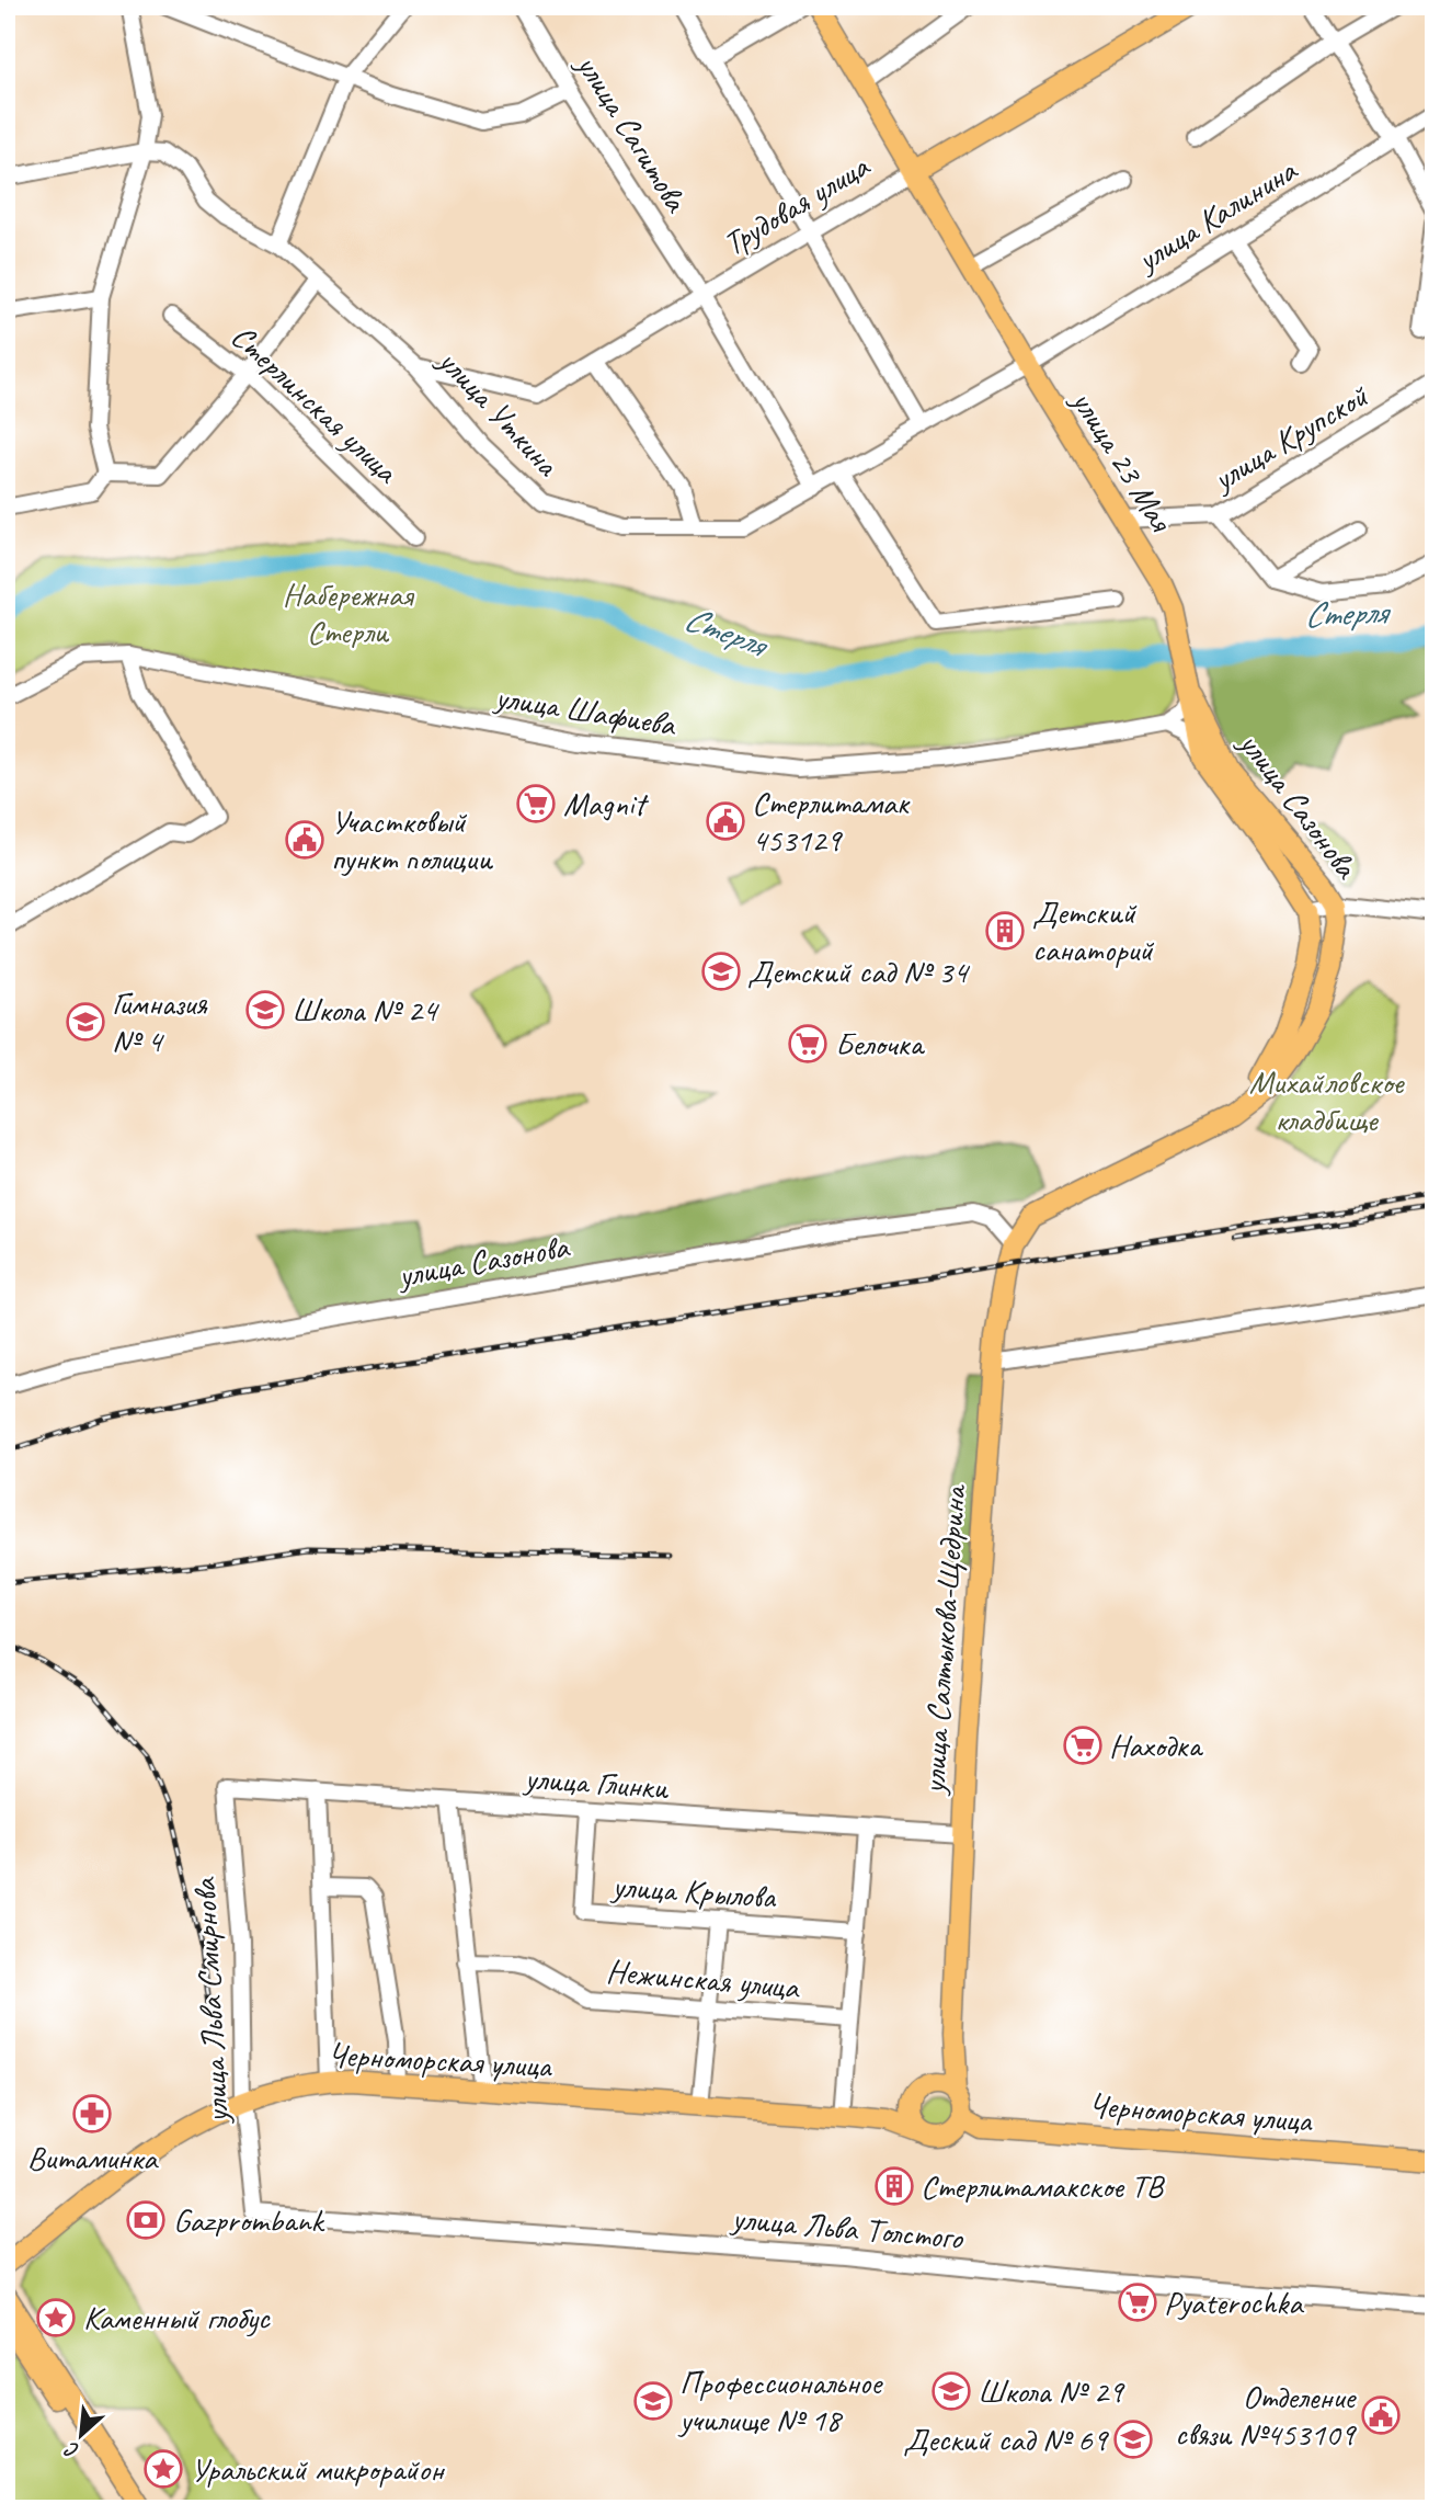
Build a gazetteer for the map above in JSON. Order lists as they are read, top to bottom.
{
  "streets": {
    "main road": [
      "Трудовая улица",
      "улица 23 Мая",
      "улица Сазонова",
      "улица Салтыкова-Щедрина",
      "Черноморская улица"
    ],
    "street": [
      "улица Сагитова",
      "улица Калинина",
      "Стерлинская улица",
      "улица Уткина",
      "улица Крупской",
      "улица Шафиева",
      "улица Глинки",
      "улица Крылова",
      "Нежинская улица",
      "улица Льва Смирнова",
      "улица Льва Толстого"
    ]
  },
  "crossings": [
    ["улица Сагитова", "Трудовая улица"],
    ["улица Сагитова", "улица Уткина"],
    ["Трудовая улица", "улица Уткина"],
    ["Трудовая улица", "улица 23 Мая"],
    ["улица Калинина", "улица Уткина"],
    ["улица Калинина", "улица 23 Мая"],
    ["улица Уткина", "улица 23 Мая"],
    ["улица Крупской", "улица 23 Мая"],
    ["улица 23 Мая", "улица Сазонова"],
    ["улица Сазонова", "улица Салтыкова-Щедрина"],
    ["улица Салтыкова-Щедрина", "улица Глинки"],
    ["улица Салтыкова-Щедрина", "Черноморская улица"],
    ["улица Глинки", "улица Крылова"],
    ["улица Глинки", "улица Льва Смирнова"],
    ["улица Льва Смирнова", "Черноморская улица"],
    ["улица Льва Смирнова", "улица Льва Толстого"]
  ],
  "water": ["Стерля"],
  "parks": ["Набережная Стерли", "Михайловское кладбище"],
  "places": {
    "supermarket": [
      "Magnit",
      "Белочка",
      "Находка",
      "Pyaterochka"
    ],
    "public building": ["Стерлитамак 453129", "Участковый пункт полиции", "Отделение связи №453109"],
    "building": ["Детский санаторий", "Стерлитамакское ТВ"],
    "school or university": [
      "Детский сад № 34",
      "Школа № 24",
      "Гимназия № 4",
      "Школа № 29",
      "Профессиональное училище № 18",
      "Деский сад № 69"
    ],
    "pharmacy": ["Витаминка"],
    "bank": ["Gazprombank"],
    "place": ["Каменный глобус", "Уральский микрорайон"]
  },
  "north": "bottom left"
}
